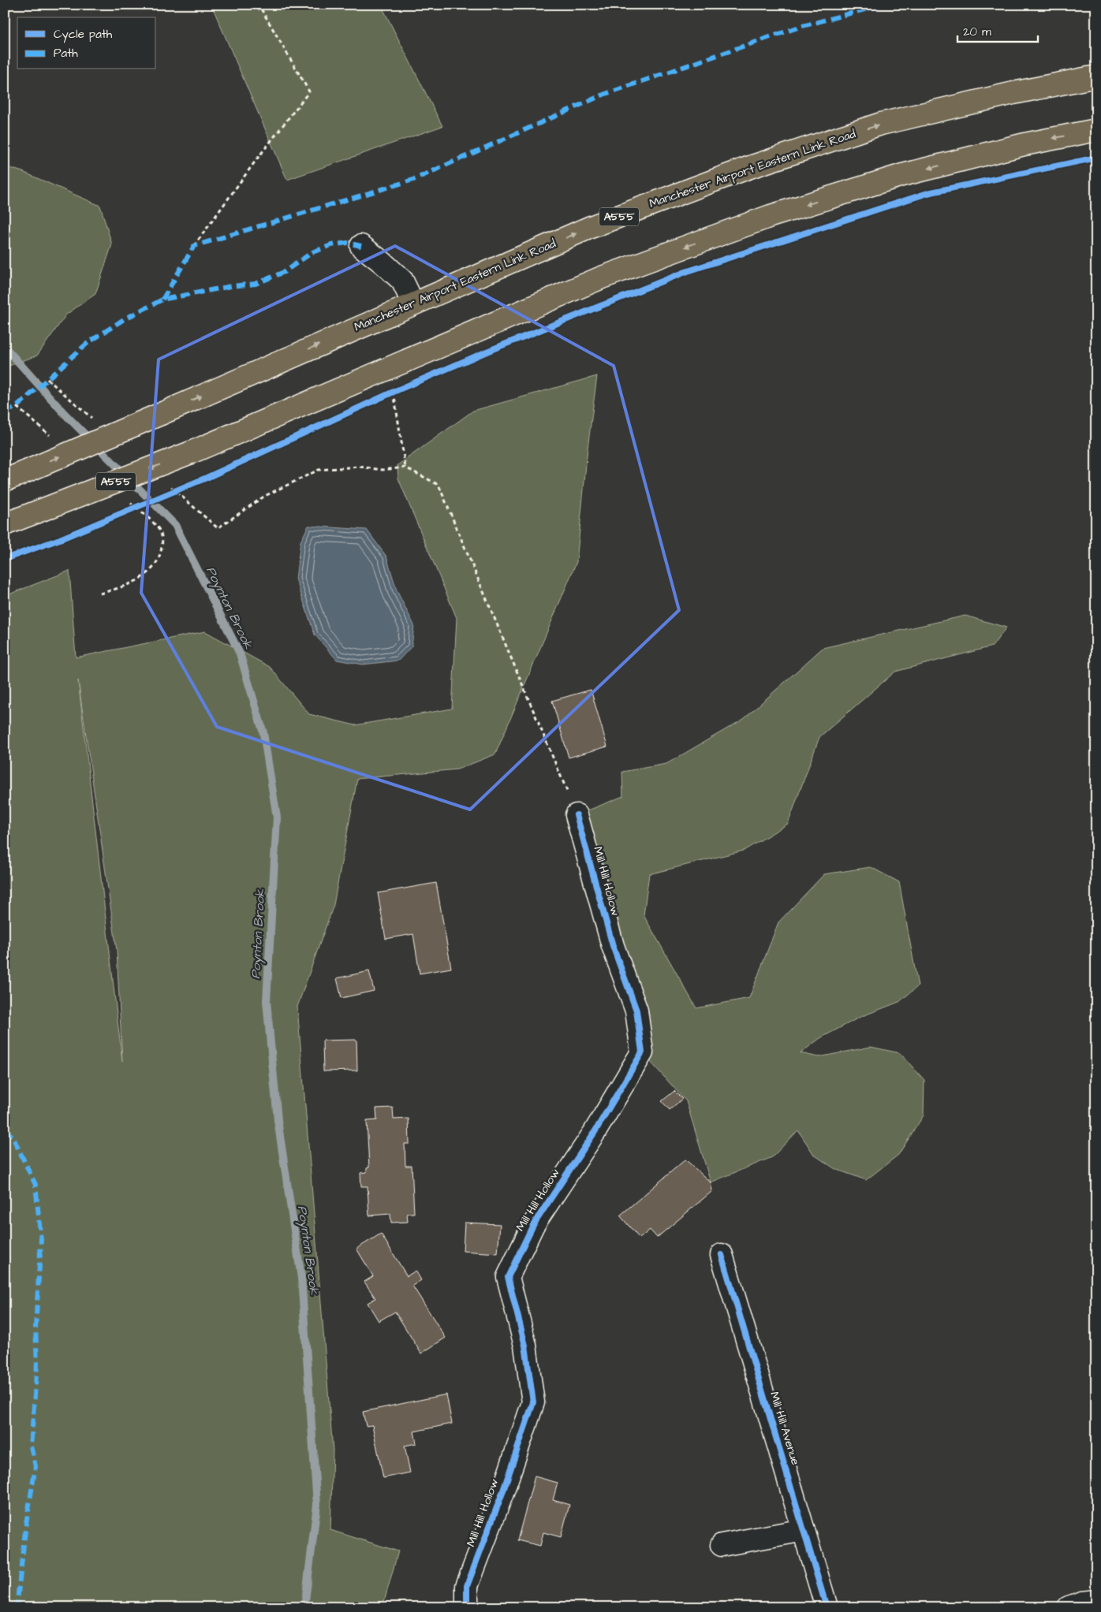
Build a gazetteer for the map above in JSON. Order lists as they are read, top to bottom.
{
  "streets": {
    "highway": ["Manchester Airport Eastern Link Road", "A555"],
    "street": ["Mill Hill Hollow", "Mill Hill Avenue"]
  },
  "water": ["Poynton Brook"],
  "legend": ["Cycle path", "Path"],
  "scale_bar": "20 m"
}
